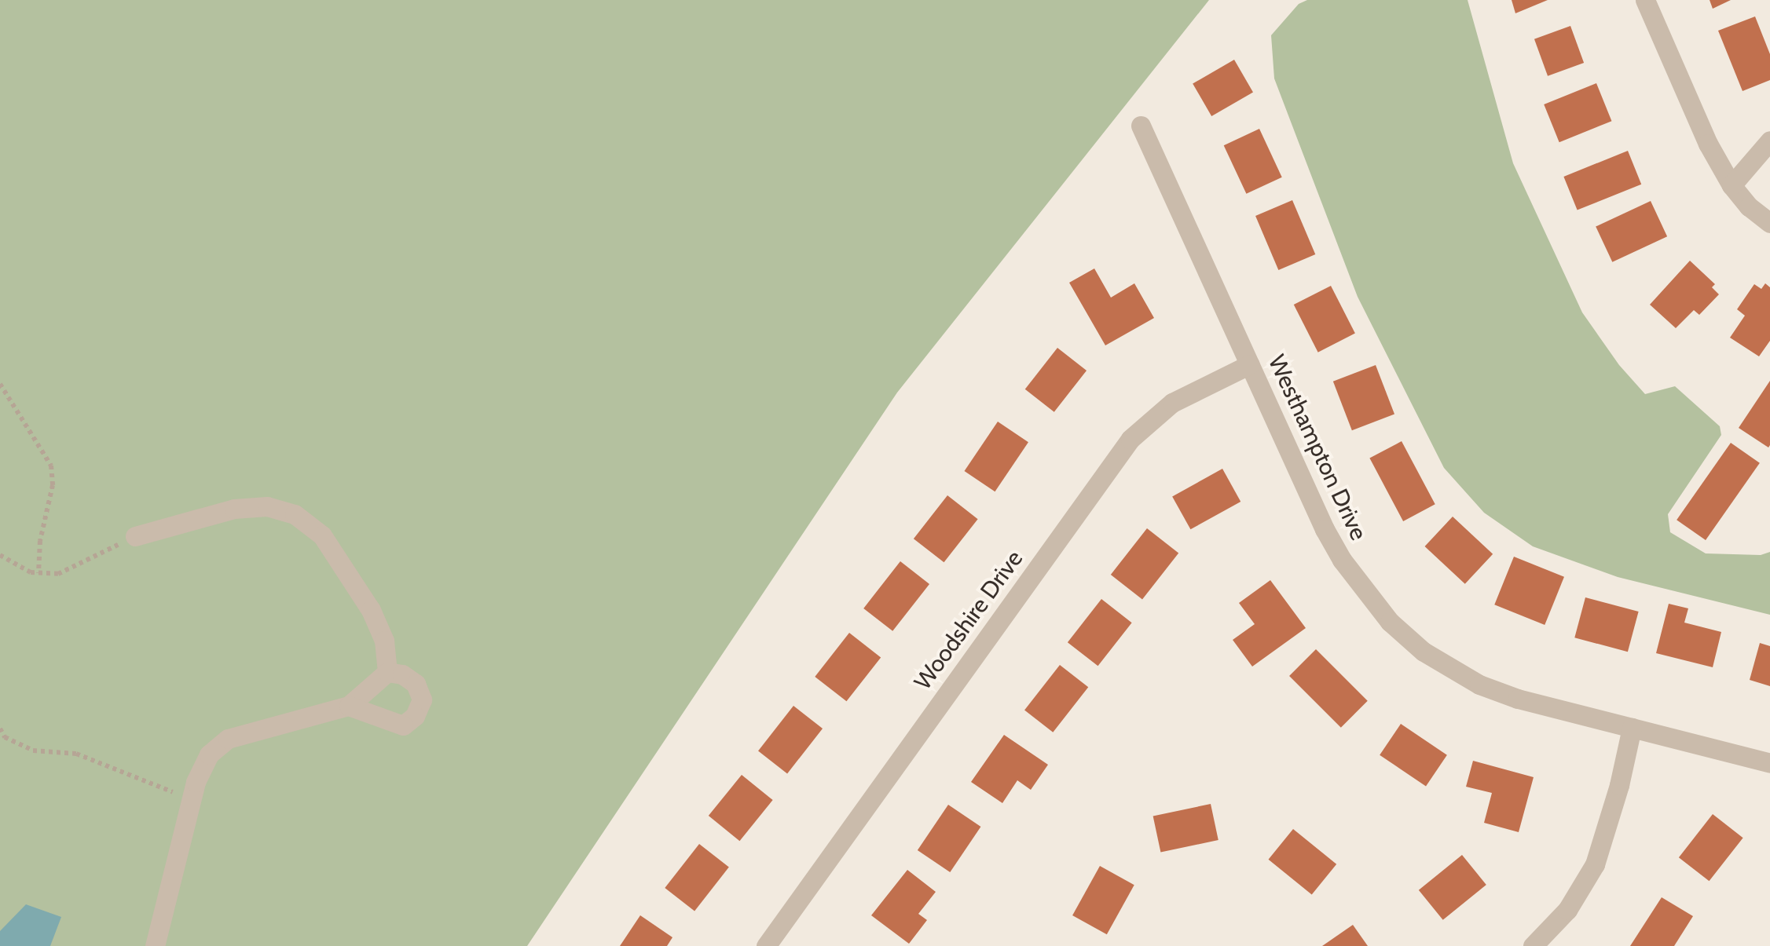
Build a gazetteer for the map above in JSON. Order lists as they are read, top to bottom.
{
  "streets": {
    "street": ["Westhampton Drive", "Woodshire Drive"]
  },
  "crossings": [
    ["Westhampton Drive", "Woodshire Drive"]
  ]
}
